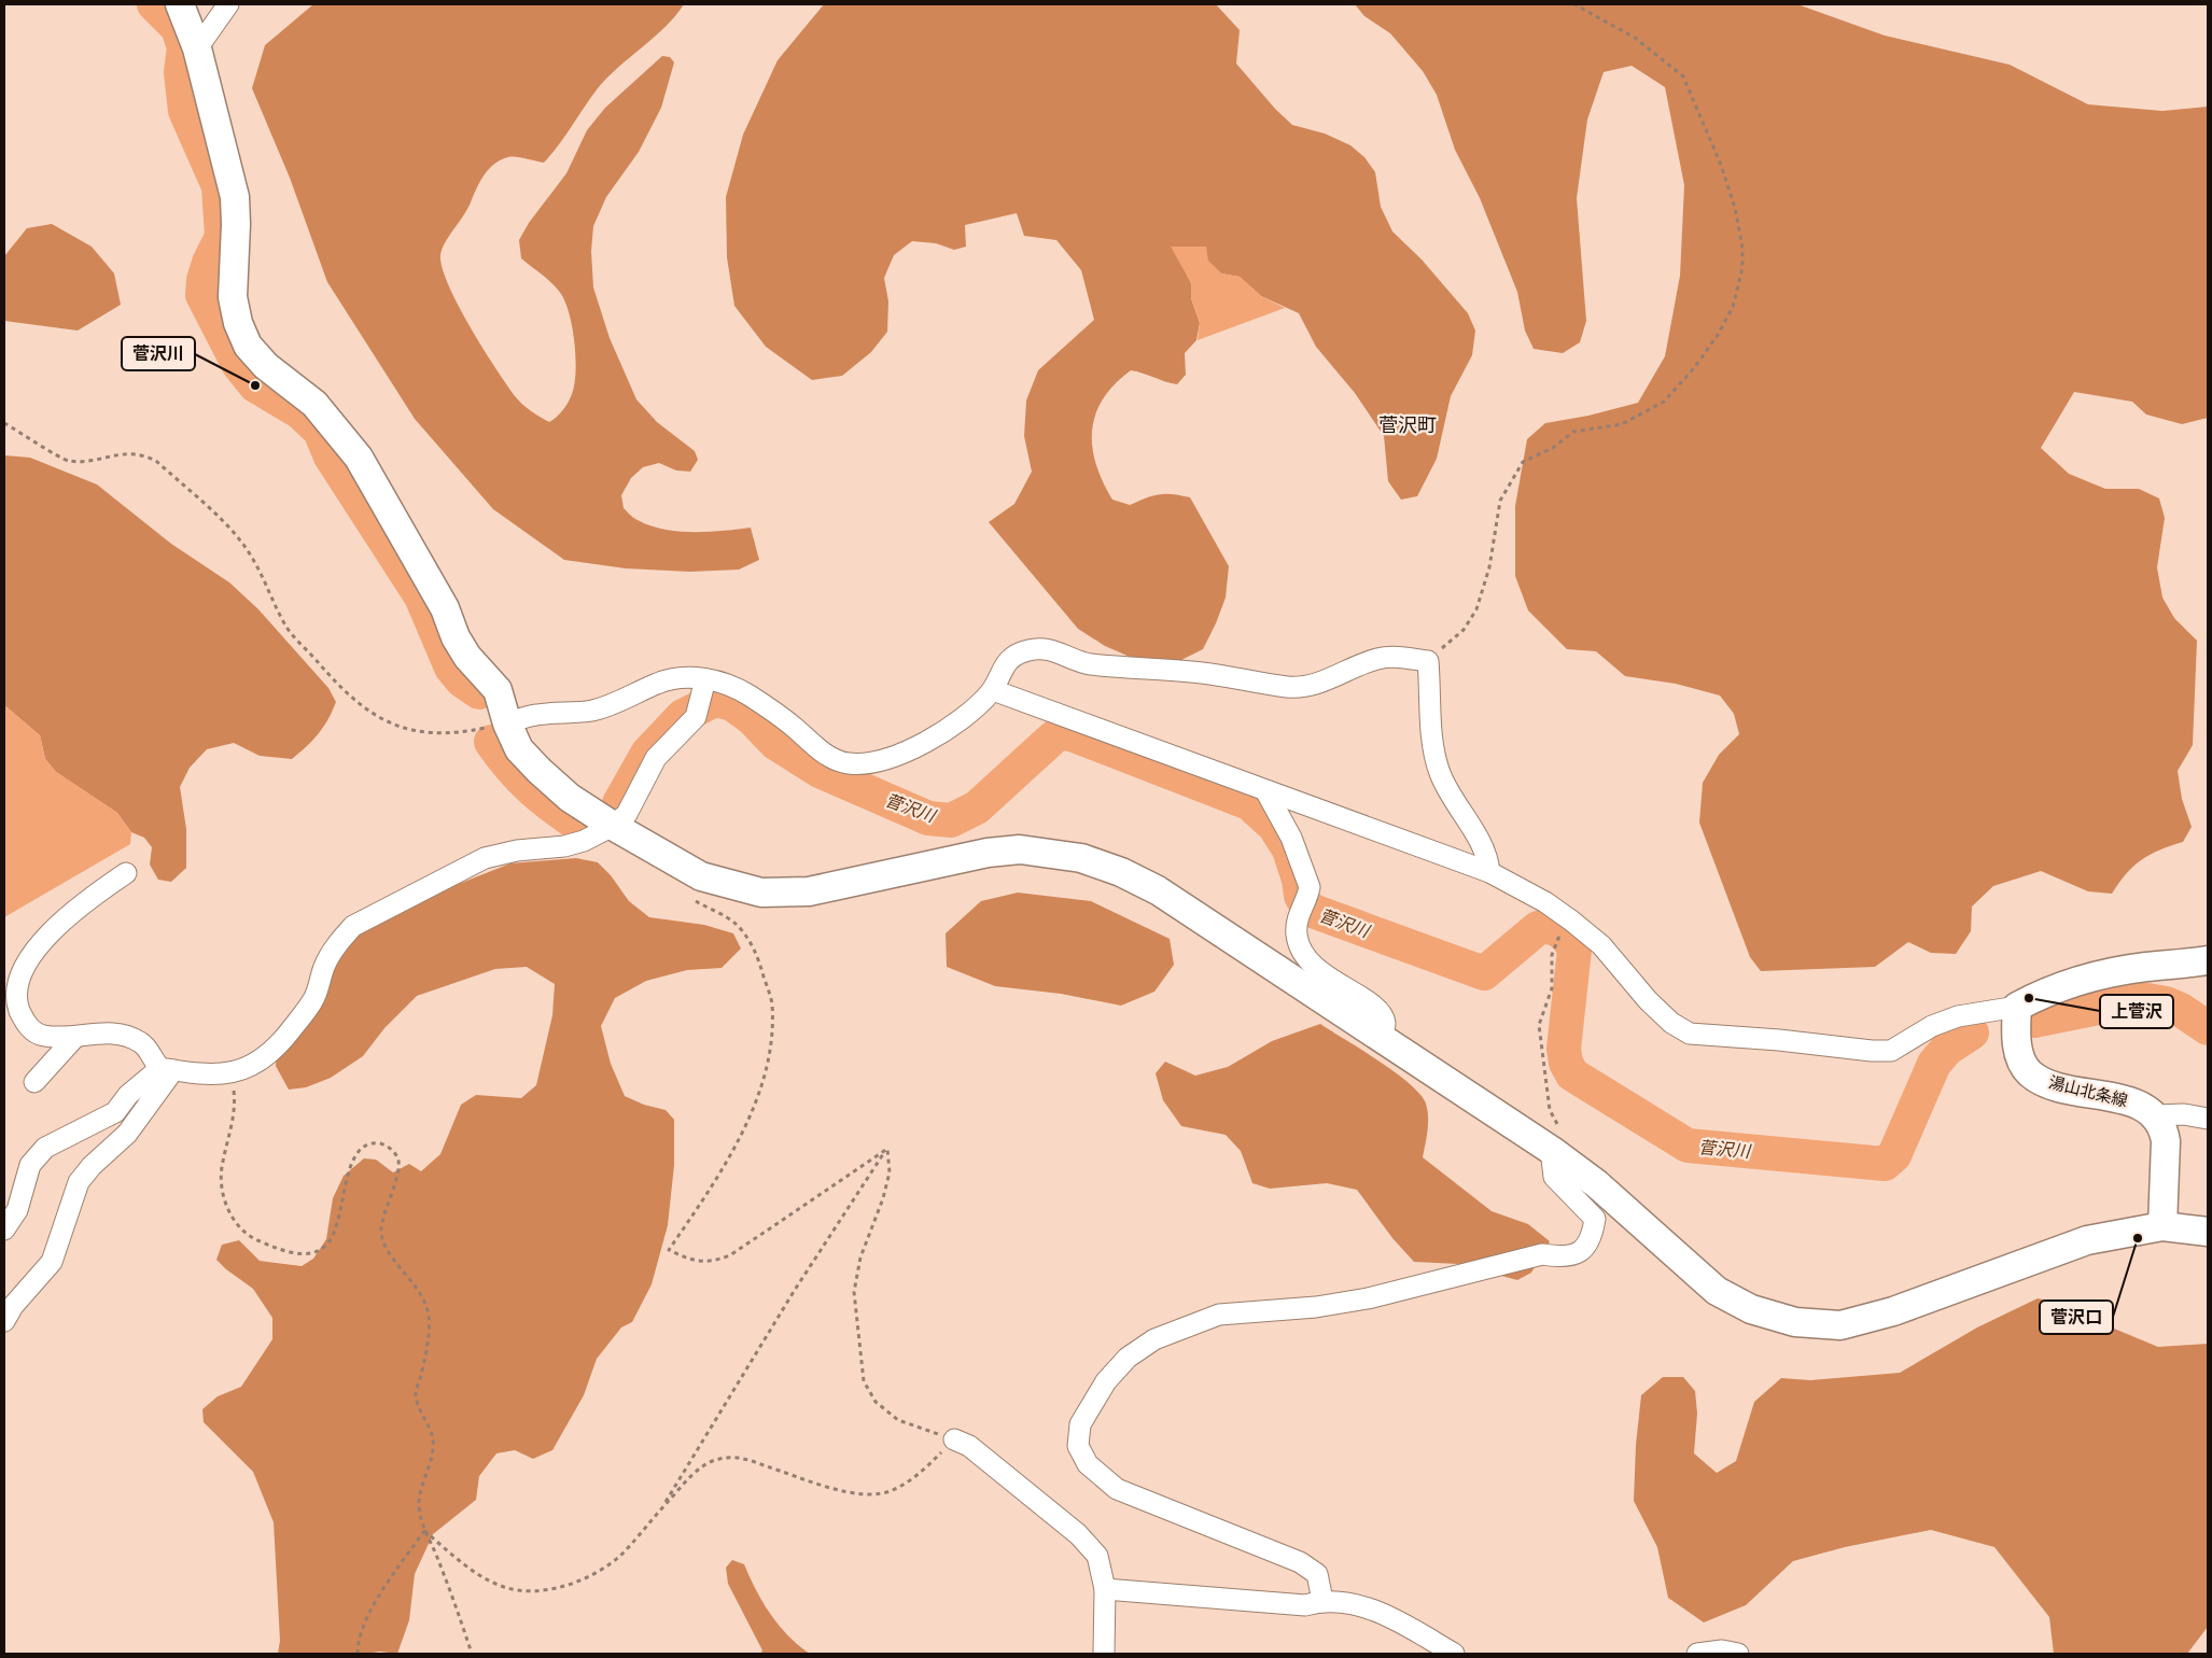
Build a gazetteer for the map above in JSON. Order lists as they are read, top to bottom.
{
  "streets": {
    "street": ["湯山北条線"]
  },
  "districts": ["菅沢町"],
  "water": ["菅沢川"],
  "places": ["菅沢川", "上菅沢", "菅沢口"]
}
